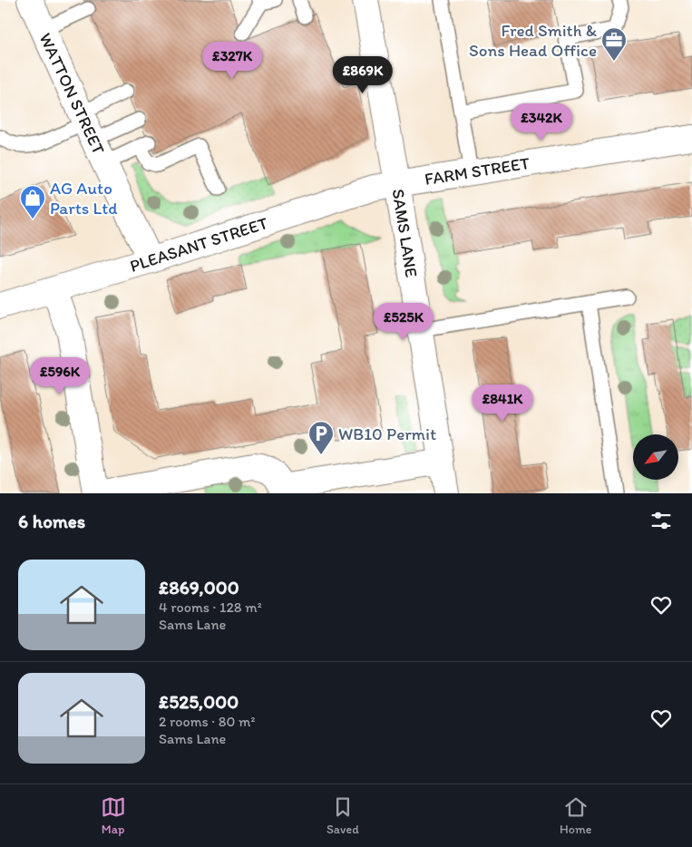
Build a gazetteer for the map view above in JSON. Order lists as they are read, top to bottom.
{
  "streets": {
    "street": [
      "WATTON STREET",
      "FARM STREET",
      "SAMS LANE",
      "PLEASANT STREET"
    ]
  },
  "crossings": [
    ["WATTON STREET", "PLEASANT STREET"],
    ["FARM STREET", "SAMS LANE"],
    ["FARM STREET", "PLEASANT STREET"],
    ["SAMS LANE", "PLEASANT STREET"]
  ],
  "places": {
    "office": ["Fred Smith & Sons Head Office"],
    "shop": ["AG Auto Parts Ltd"],
    "parking": ["WB10 Permit"]
  },
  "north": "bottom left",
  "page": {
    "price": [
      "£327K",
      "£869K",
      "£342K",
      "£525K",
      "£596K",
      "£841K"
    ],
    "heading": "6 homes",
    "list": [
      {
        "name": "£869,000",
        "note": "4 rooms · 128 m² · Sams Lane"
      },
      {
        "name": "£525,000",
        "note": "2 rooms · 80 m² · Sams Lane"
      }
    ],
    "tabs": ["Map", "Saved", "Home"]
  }
}
